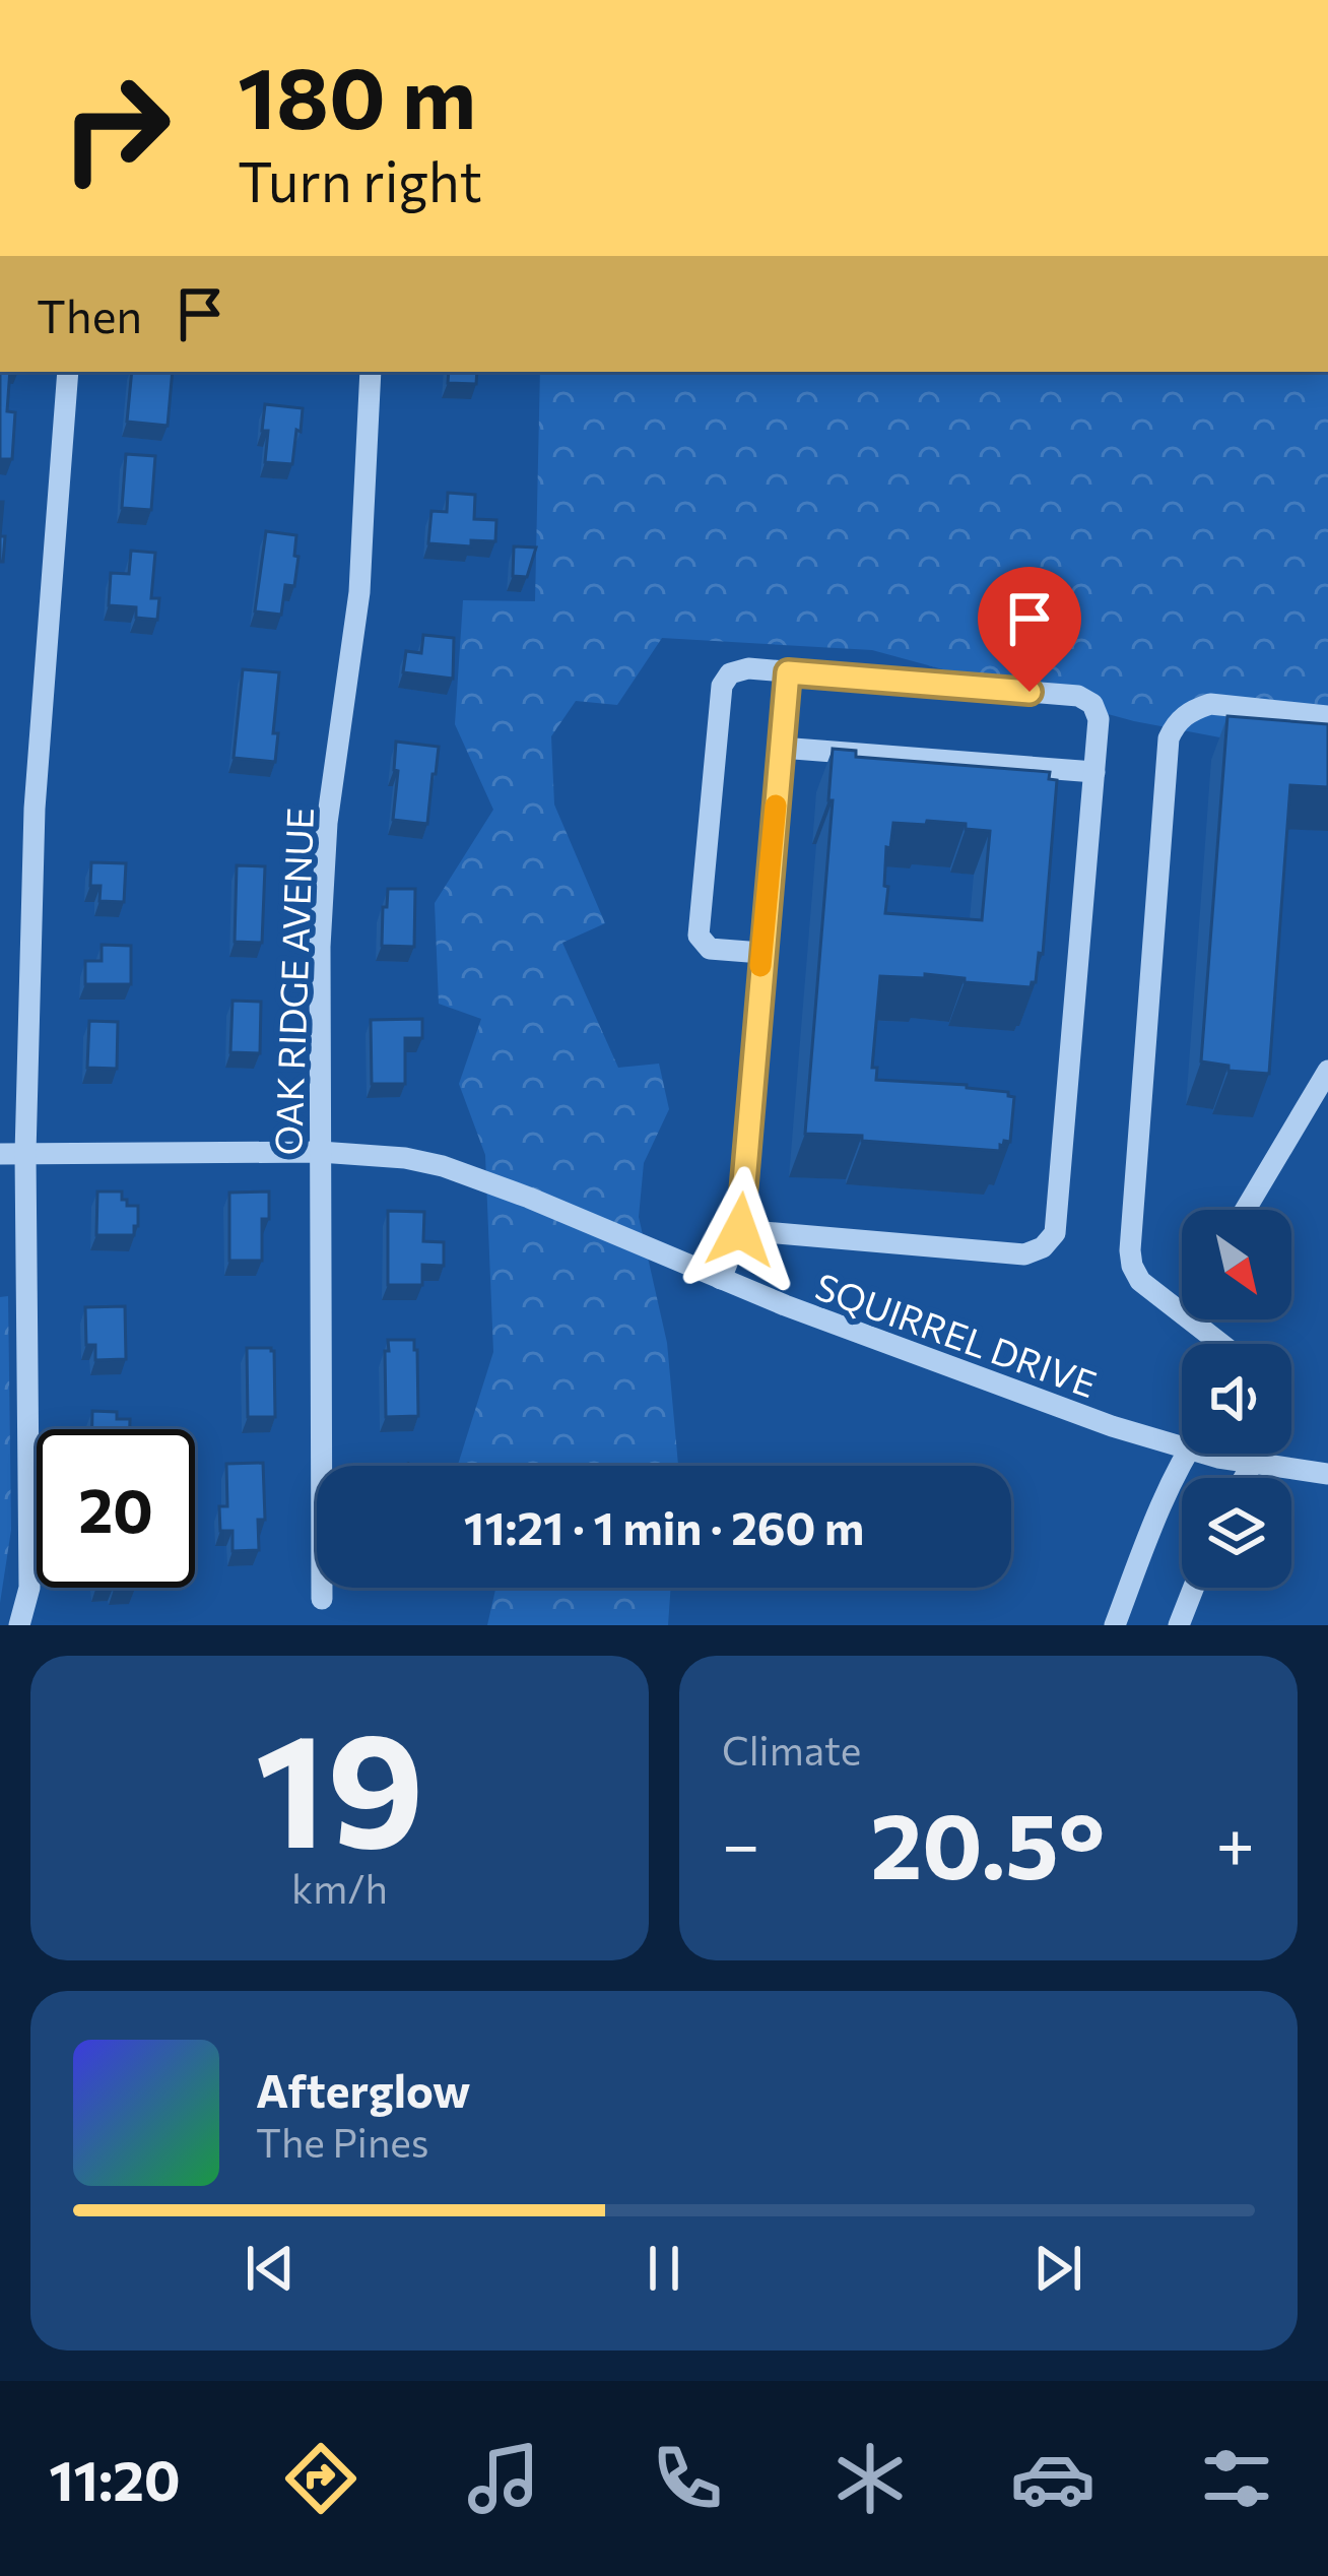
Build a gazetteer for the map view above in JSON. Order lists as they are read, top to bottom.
{
  "streets": {
    "street": ["OAK RIDGE AVENUE", "SQUIRREL DRIVE"]
  },
  "crossings": [
    ["OAK RIDGE AVENUE", "SQUIRREL DRIVE"]
  ],
  "north": "bottom right",
  "page": {
    "turn": ["180 m", "Turn right"],
    "then": "Then",
    "limit": "20",
    "trip": "11:21 · 1 min · 260 m",
    "tile": [
      ["19", "km/h"],
      "Climate"
    ],
    "heat": ["−", "20.5°", "+"],
    "song": ["Afterglow", "The Pines"],
    "tabs": "11:20"
  }
}
